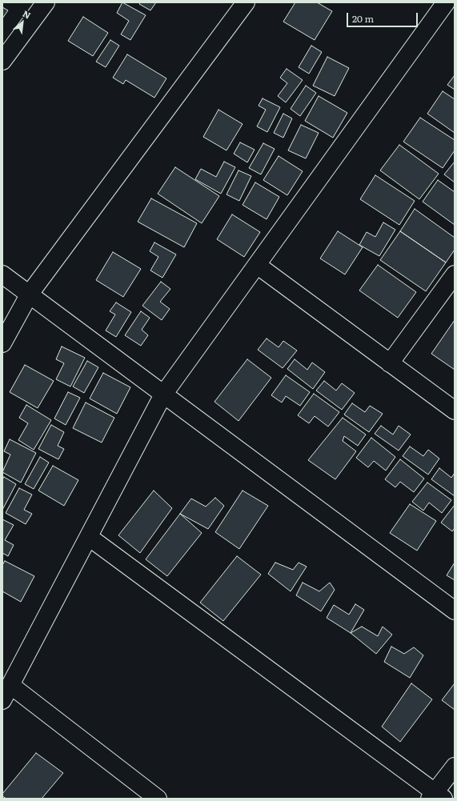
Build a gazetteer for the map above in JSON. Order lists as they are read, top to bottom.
{
  "scale_bar": "20 m",
  "north": "top right"
}
